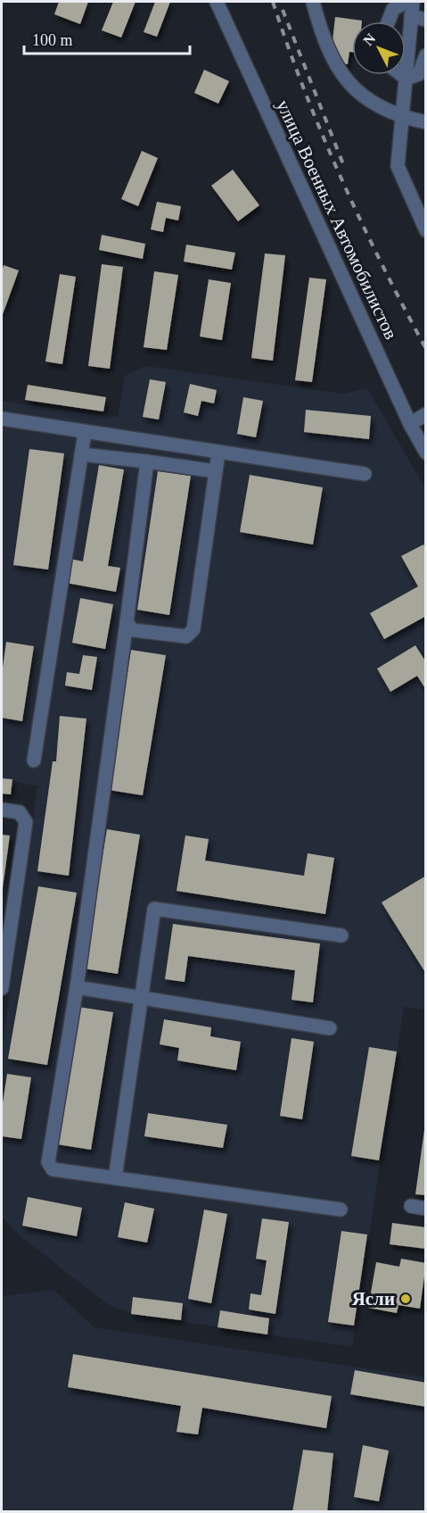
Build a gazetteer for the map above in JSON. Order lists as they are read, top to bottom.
{
  "streets": {
    "street": ["улица Военных Автомобилистов"]
  },
  "places": ["Ясли"],
  "scale_bar": "100 m",
  "north": "top left"
}
